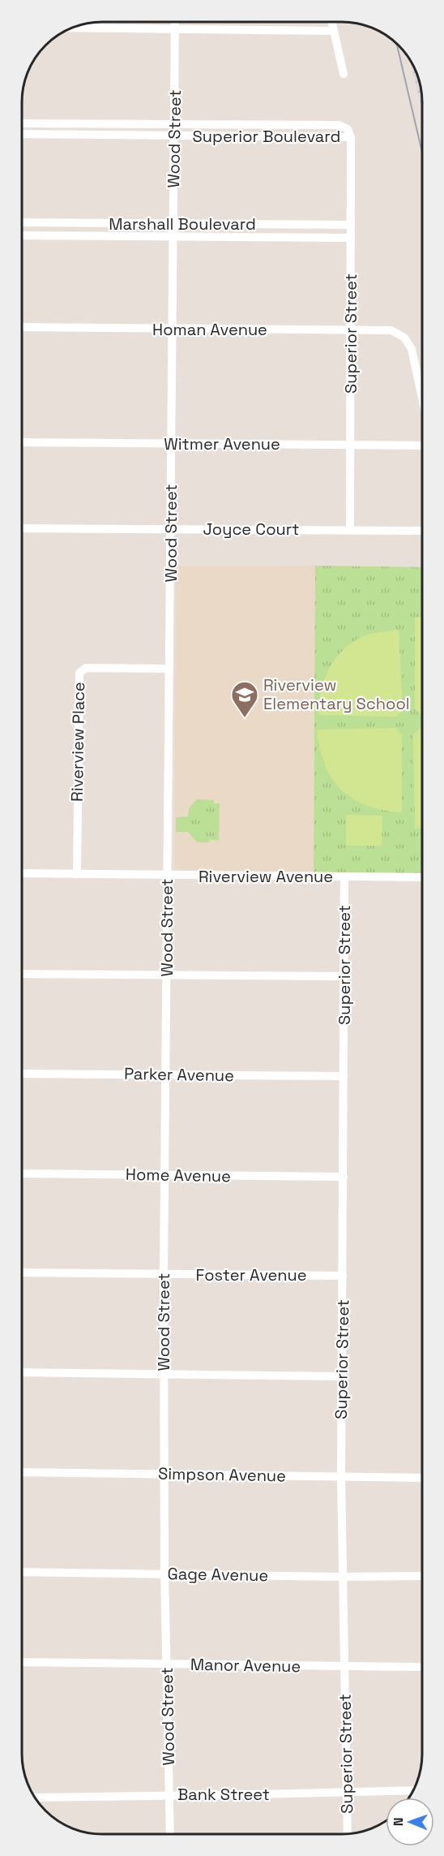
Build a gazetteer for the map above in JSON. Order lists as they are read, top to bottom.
{
  "streets": {
    "street": [
      "Superior Boulevard",
      "Wood Street",
      "Marshall Boulevard",
      "Homan Avenue",
      "Superior Street",
      "Witmer Avenue",
      "Joyce Court",
      "Riverview Place",
      "Riverview Avenue",
      "Parker Avenue",
      "Home Avenue",
      "Foster Avenue",
      "Simpson Avenue",
      "Gage Avenue",
      "Manor Avenue",
      "Bank Street"
    ]
  },
  "crossings": [
    ["Superior Boulevard", "Wood Street"],
    ["Superior Boulevard", "Superior Street"],
    ["Wood Street", "Marshall Boulevard"],
    ["Wood Street", "Homan Avenue"],
    ["Wood Street", "Witmer Avenue"],
    ["Wood Street", "Joyce Court"],
    ["Wood Street", "Riverview Place"],
    ["Wood Street", "Riverview Avenue"],
    ["Wood Street", "Parker Avenue"],
    ["Wood Street", "Home Avenue"],
    ["Wood Street", "Foster Avenue"],
    ["Wood Street", "Simpson Avenue"],
    ["Wood Street", "Gage Avenue"],
    ["Wood Street", "Manor Avenue"],
    ["Wood Street", "Bank Street"],
    ["Marshall Boulevard", "Superior Street"],
    ["Homan Avenue", "Superior Street"],
    ["Superior Street", "Witmer Avenue"],
    ["Superior Street", "Joyce Court"],
    ["Superior Street", "Riverview Avenue"],
    ["Superior Street", "Parker Avenue"],
    ["Superior Street", "Home Avenue"],
    ["Superior Street", "Foster Avenue"],
    ["Superior Street", "Simpson Avenue"],
    ["Superior Street", "Gage Avenue"],
    ["Superior Street", "Manor Avenue"],
    ["Superior Street", "Bank Street"],
    ["Riverview Place", "Riverview Avenue"]
  ],
  "places": {
    "school or university": ["Riverview Elementary School"]
  },
  "north": "left"
}
